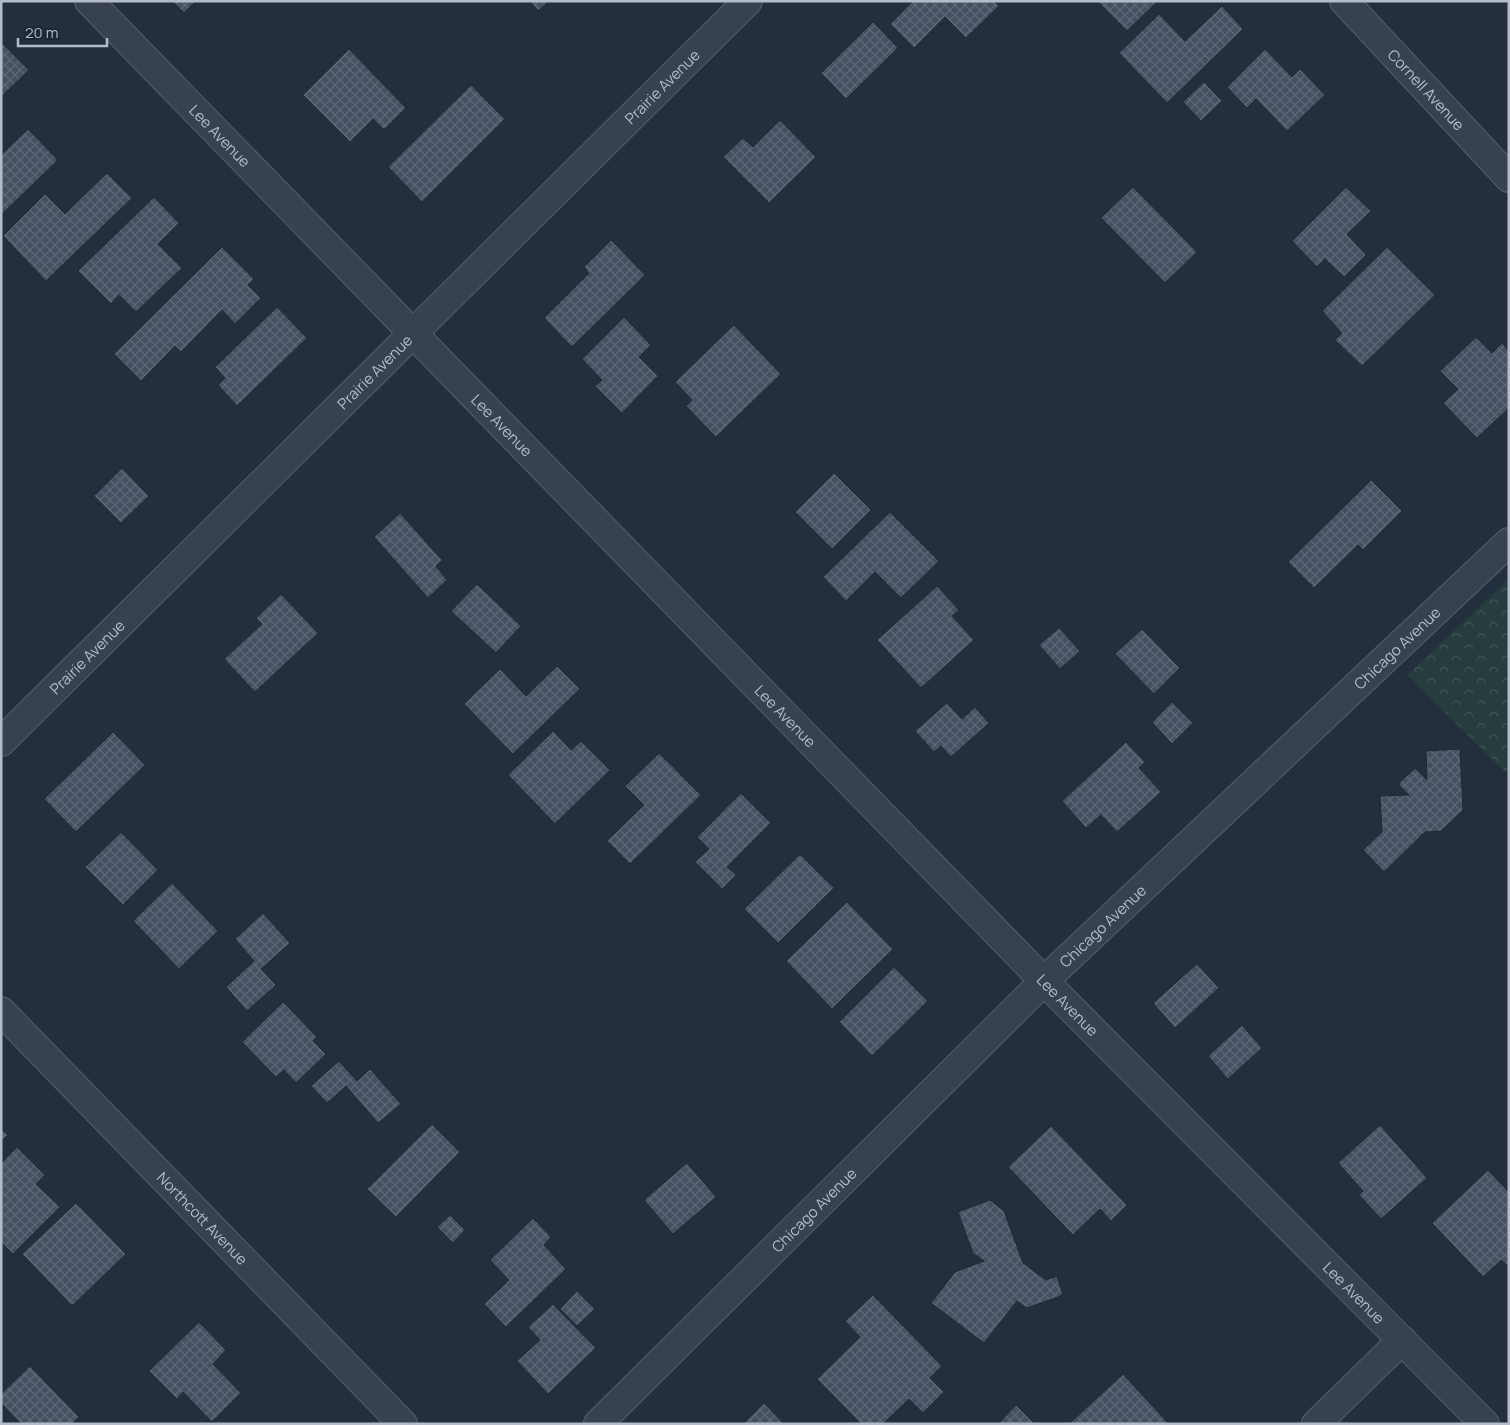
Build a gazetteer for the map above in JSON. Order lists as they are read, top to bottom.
{
  "streets": {
    "street": [
      "Prairie Avenue",
      "Cornell Avenue",
      "Lee Avenue",
      "Chicago Avenue",
      "Northcott Avenue"
    ]
  },
  "crossings": [
    ["Prairie Avenue", "Lee Avenue"],
    ["Lee Avenue", "Chicago Avenue"]
  ],
  "scale_bar": "20 m"
}
